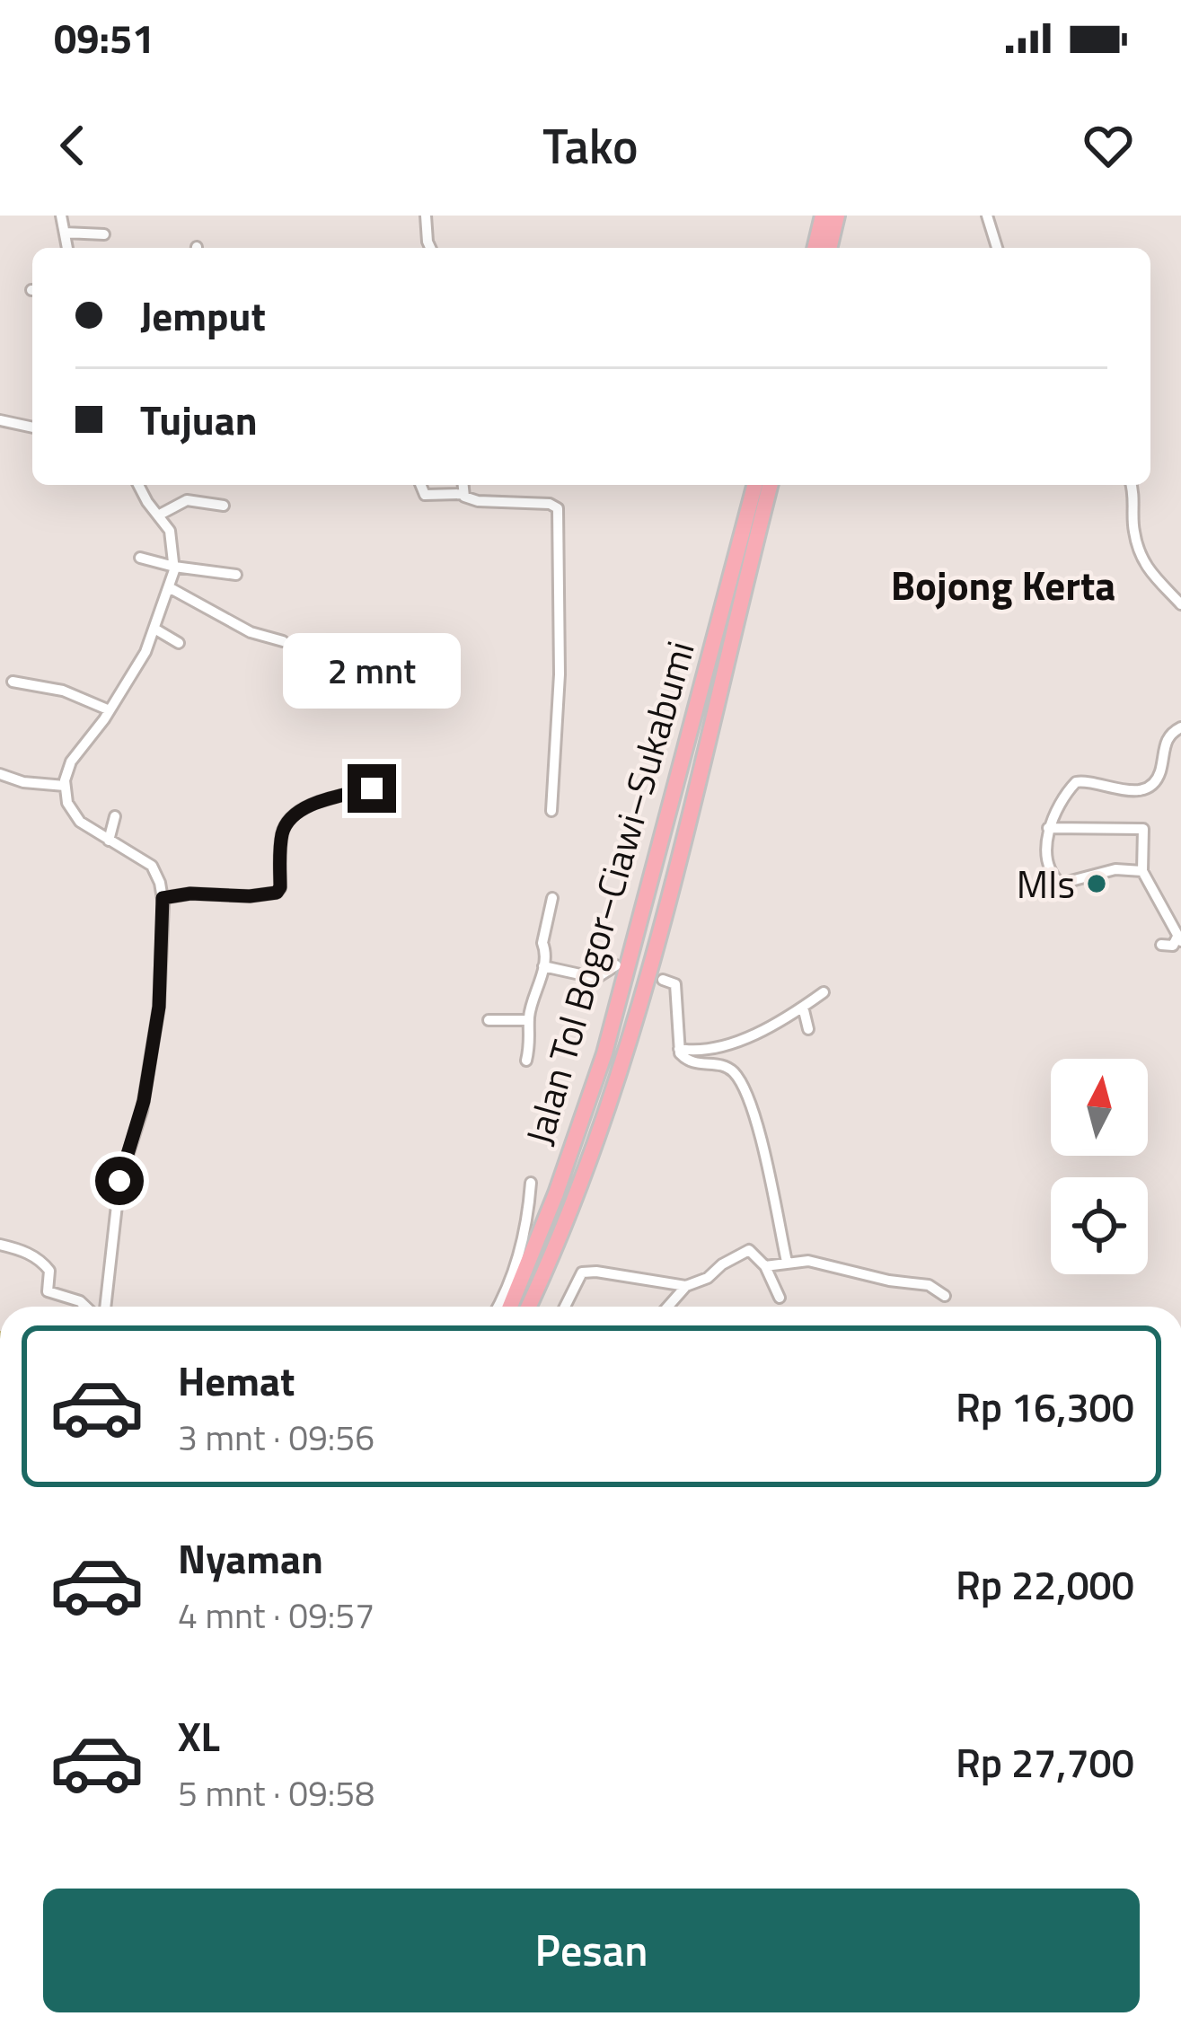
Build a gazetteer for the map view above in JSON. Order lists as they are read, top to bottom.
{
  "streets": {
    "highway": ["Jalan Tol Bogor–Ciawi–Sukabumi"]
  },
  "districts": ["Bojong Kerta"],
  "places": ["MIs"],
  "north": "top",
  "page": {
    "status": "09:51",
    "header": "Tako",
    "banner": ["Jemput", "Tujuan"],
    "bubble": "2 mnt",
    "list": [
      {
        "name": "Hemat",
        "note": "3 mnt · 09:56",
        "value": "Rp 16,300"
      },
      {
        "name": "Nyaman",
        "note": "4 mnt · 09:57",
        "value": "Rp 22,000"
      },
      {
        "name": "XL",
        "note": "5 mnt · 09:58",
        "value": "Rp 27,700"
      }
    ],
    "buttons": "Pesan"
  }
}
